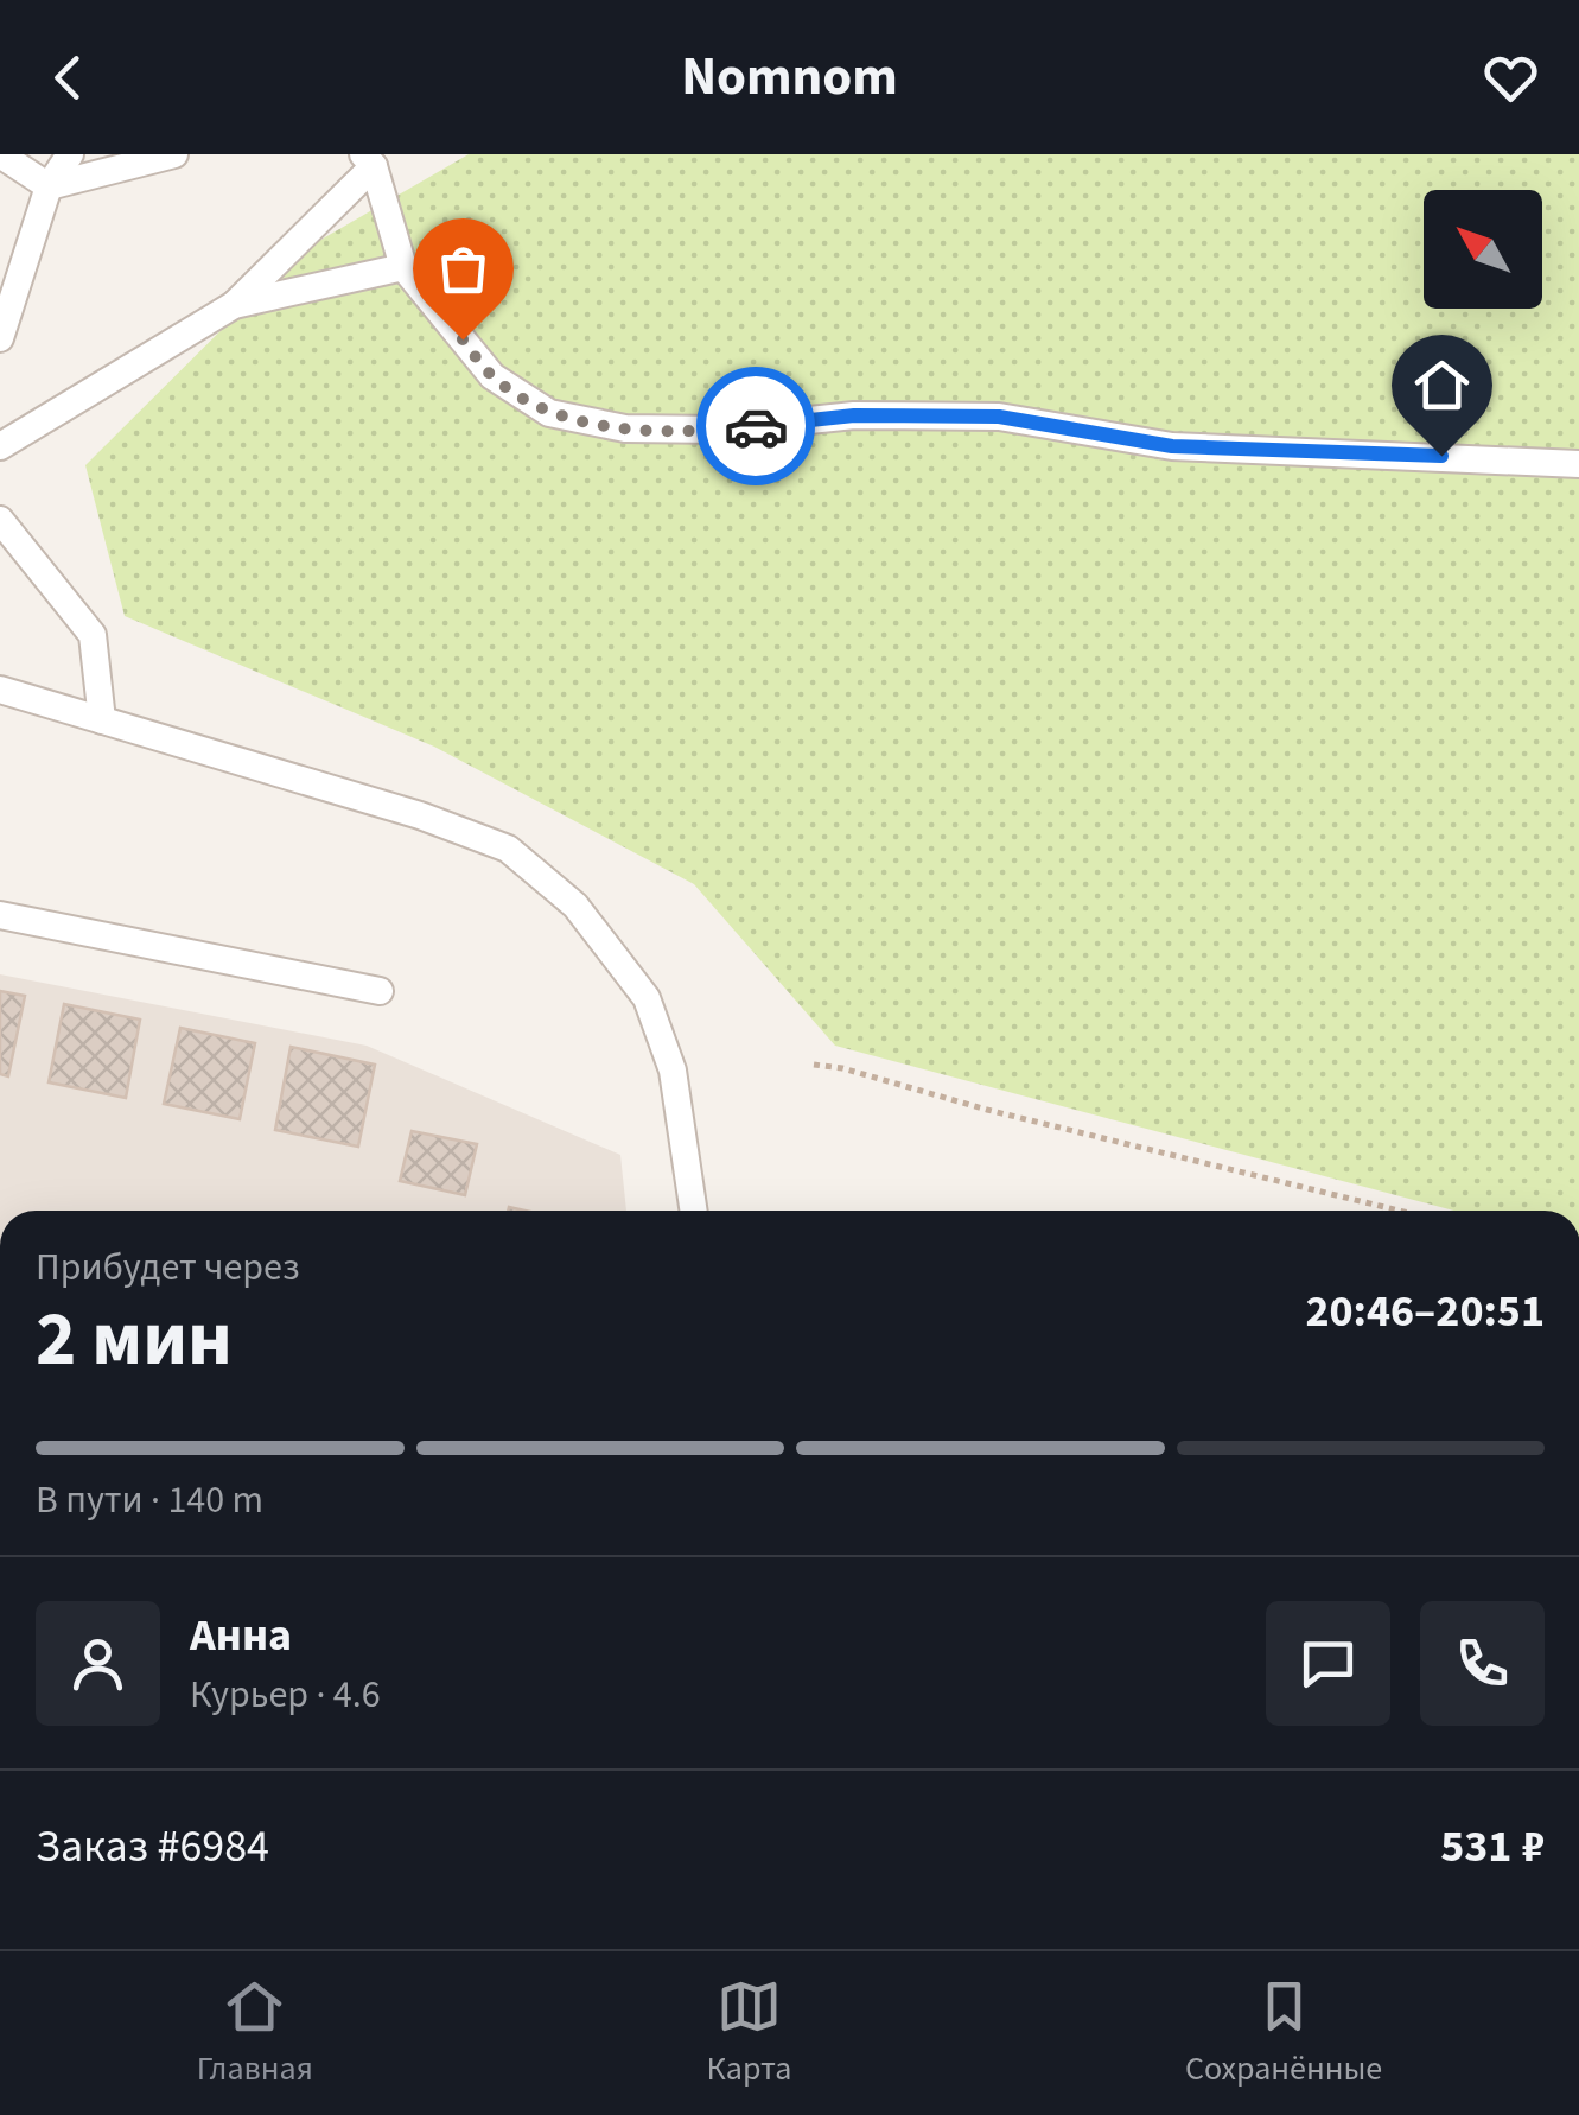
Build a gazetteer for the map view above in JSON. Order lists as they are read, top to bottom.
{
  "north": "top left",
  "page": {
    "header": "Nomnom",
    "heading": ["2 мин", "Прибудет через", "20:46–20:51"],
    "panel": [
      "Анна",
      "Курьер · 4.6",
      "Заказ #6984",
      "531 ₽"
    ],
    "bar": "В пути · 140 m",
    "tabs": ["Главная", "Карта", "Сохранённые"]
  }
}
